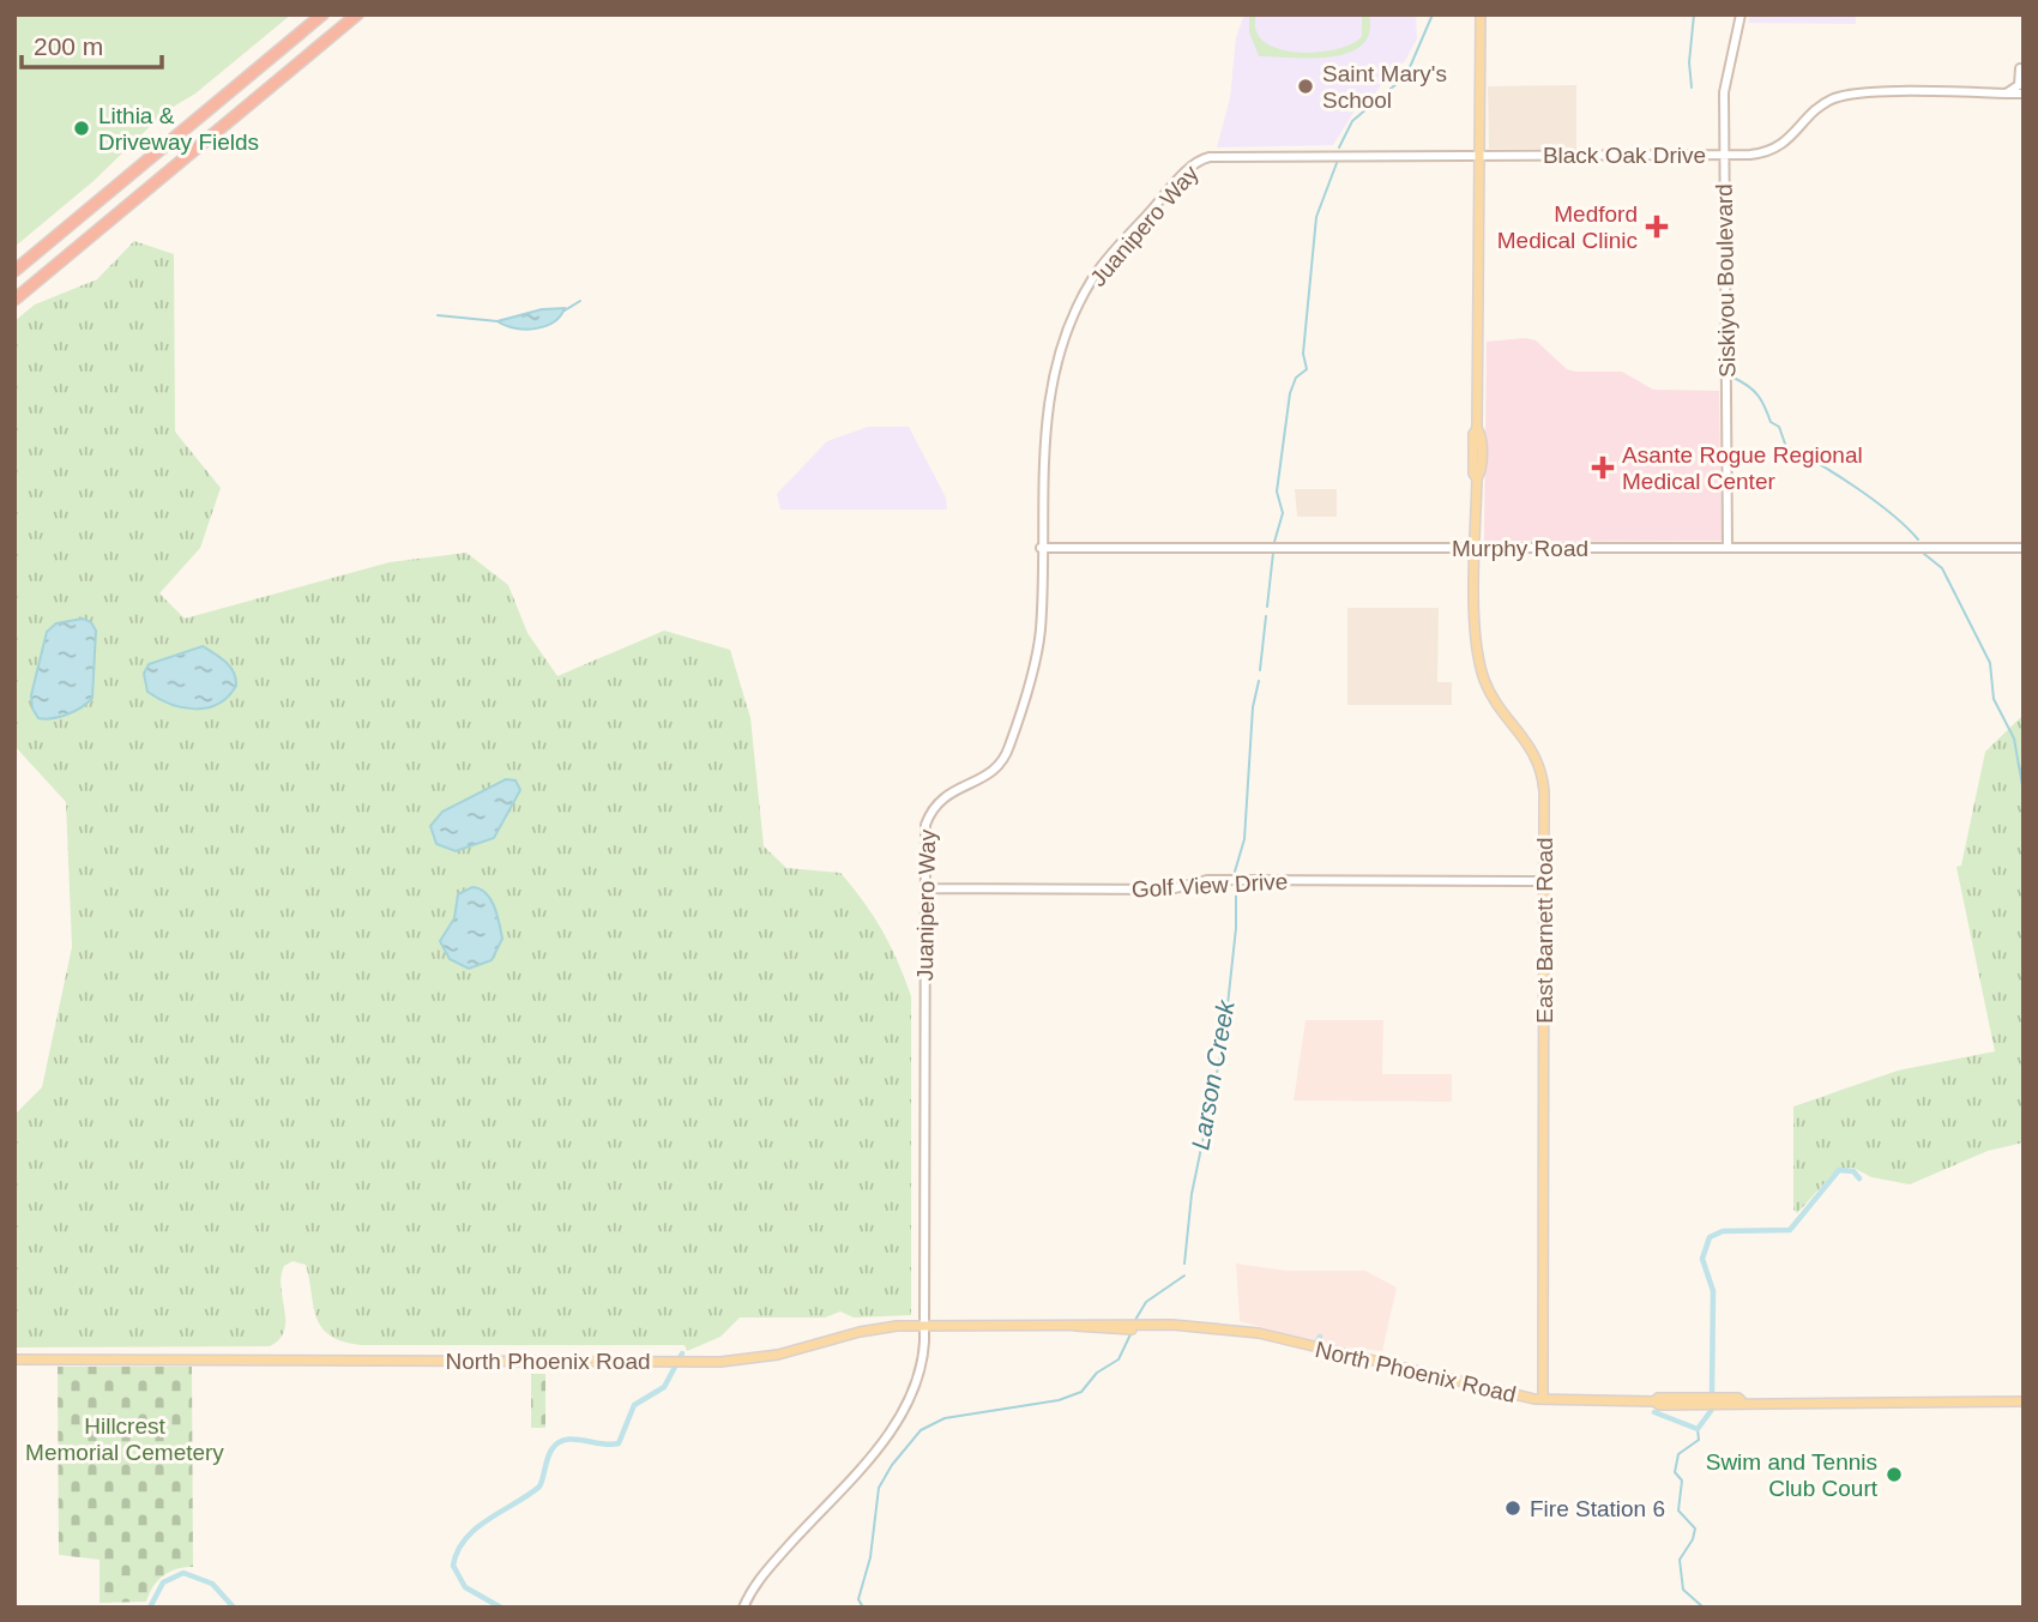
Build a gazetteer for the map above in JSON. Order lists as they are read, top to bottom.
{
  "streets": {
    "main road": ["East Barnett Road", "North Phoenix Road"],
    "street": [
      "Black Oak Drive",
      "Juanipero Way",
      "Siskiyou Boulevard",
      "Murphy Road",
      "Golf View Drive"
    ]
  },
  "crossings": [
    ["Black Oak Drive", "Juanipero Way"],
    ["Black Oak Drive", "Siskiyou Boulevard"],
    ["Black Oak Drive", "East Barnett Road"],
    ["Juanipero Way", "Murphy Road"],
    ["Juanipero Way", "Golf View Drive"],
    ["Juanipero Way", "North Phoenix Road"],
    ["Siskiyou Boulevard", "Murphy Road"],
    ["Murphy Road", "East Barnett Road"],
    ["Golf View Drive", "East Barnett Road"],
    ["East Barnett Road", "North Phoenix Road"]
  ],
  "water": ["Larson Creek"],
  "parks": ["Hillcrest Memorial Cemetery"],
  "places": {
    "other": [
      "Saint Mary's School",
      "Lithia & Driveway Fields",
      "Swim and Tennis Club Court",
      "Fire Station 6"
    ],
    "health": ["Medford Medical Clinic", "Asante Rogue Regional Medical Center"]
  },
  "scale_bar": "200 m"
}
